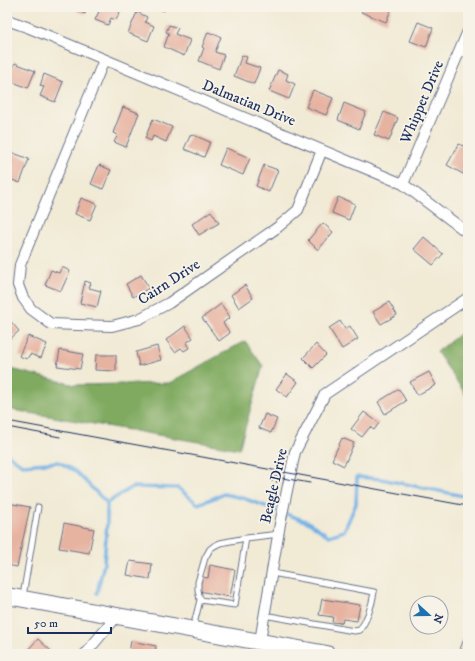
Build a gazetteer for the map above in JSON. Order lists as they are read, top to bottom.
{
  "streets": {
    "street": [
      "Whippet Drive",
      "Dalmatian Drive",
      "Cairn Drive",
      "Beagle Drive"
    ]
  },
  "crossings": [
    ["Whippet Drive", "Dalmatian Drive"],
    ["Dalmatian Drive", "Cairn Drive"]
  ],
  "scale_bar": "50 m",
  "north": "right"
}
